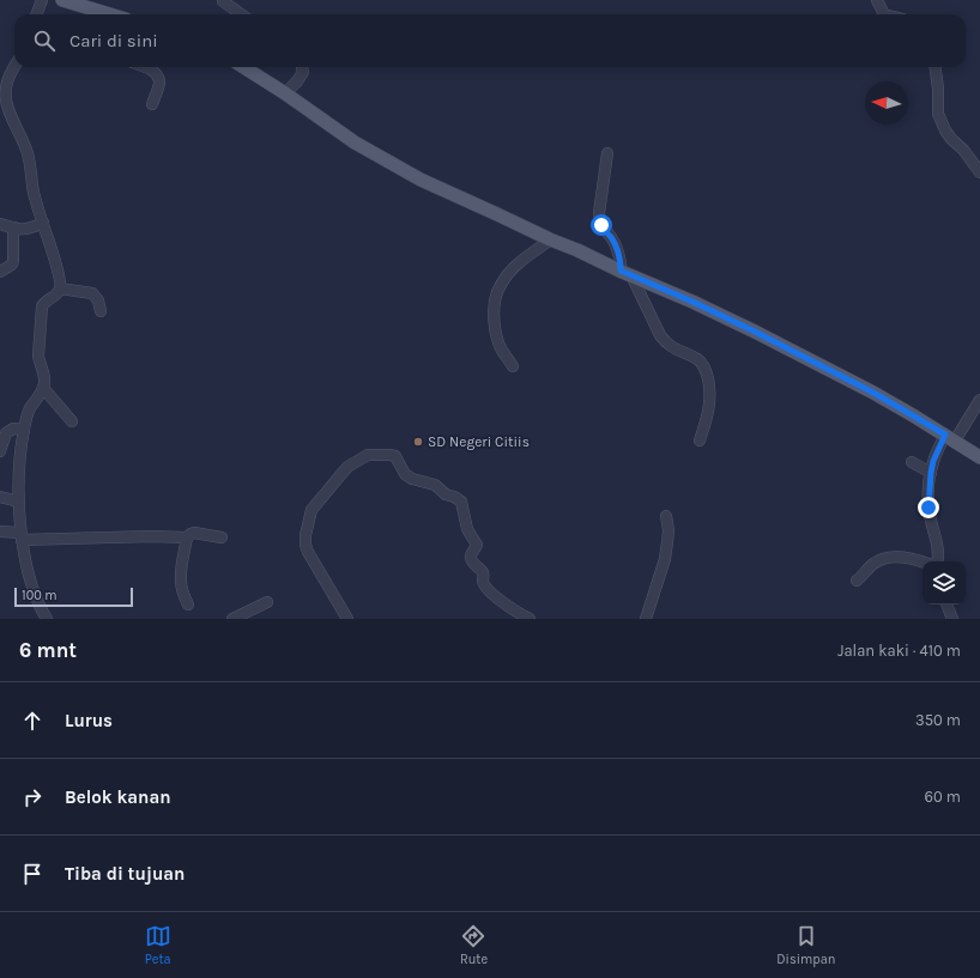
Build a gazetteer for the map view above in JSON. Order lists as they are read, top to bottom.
{
  "places": ["SD Negeri Citiis"],
  "scale_bar": "100 m",
  "north": "left",
  "page": {
    "search": "Cari di sini",
    "scale": "100 m",
    "heading": ["6 mnt", "Jalan kaki · 410 m"],
    "list": [
      ["Lurus", "350 m"],
      ["Belok kanan", "60 m"],
      "Tiba di tujuan"
    ],
    "nav": ["Peta", "Rute", "Disimpan"]
  }
}
